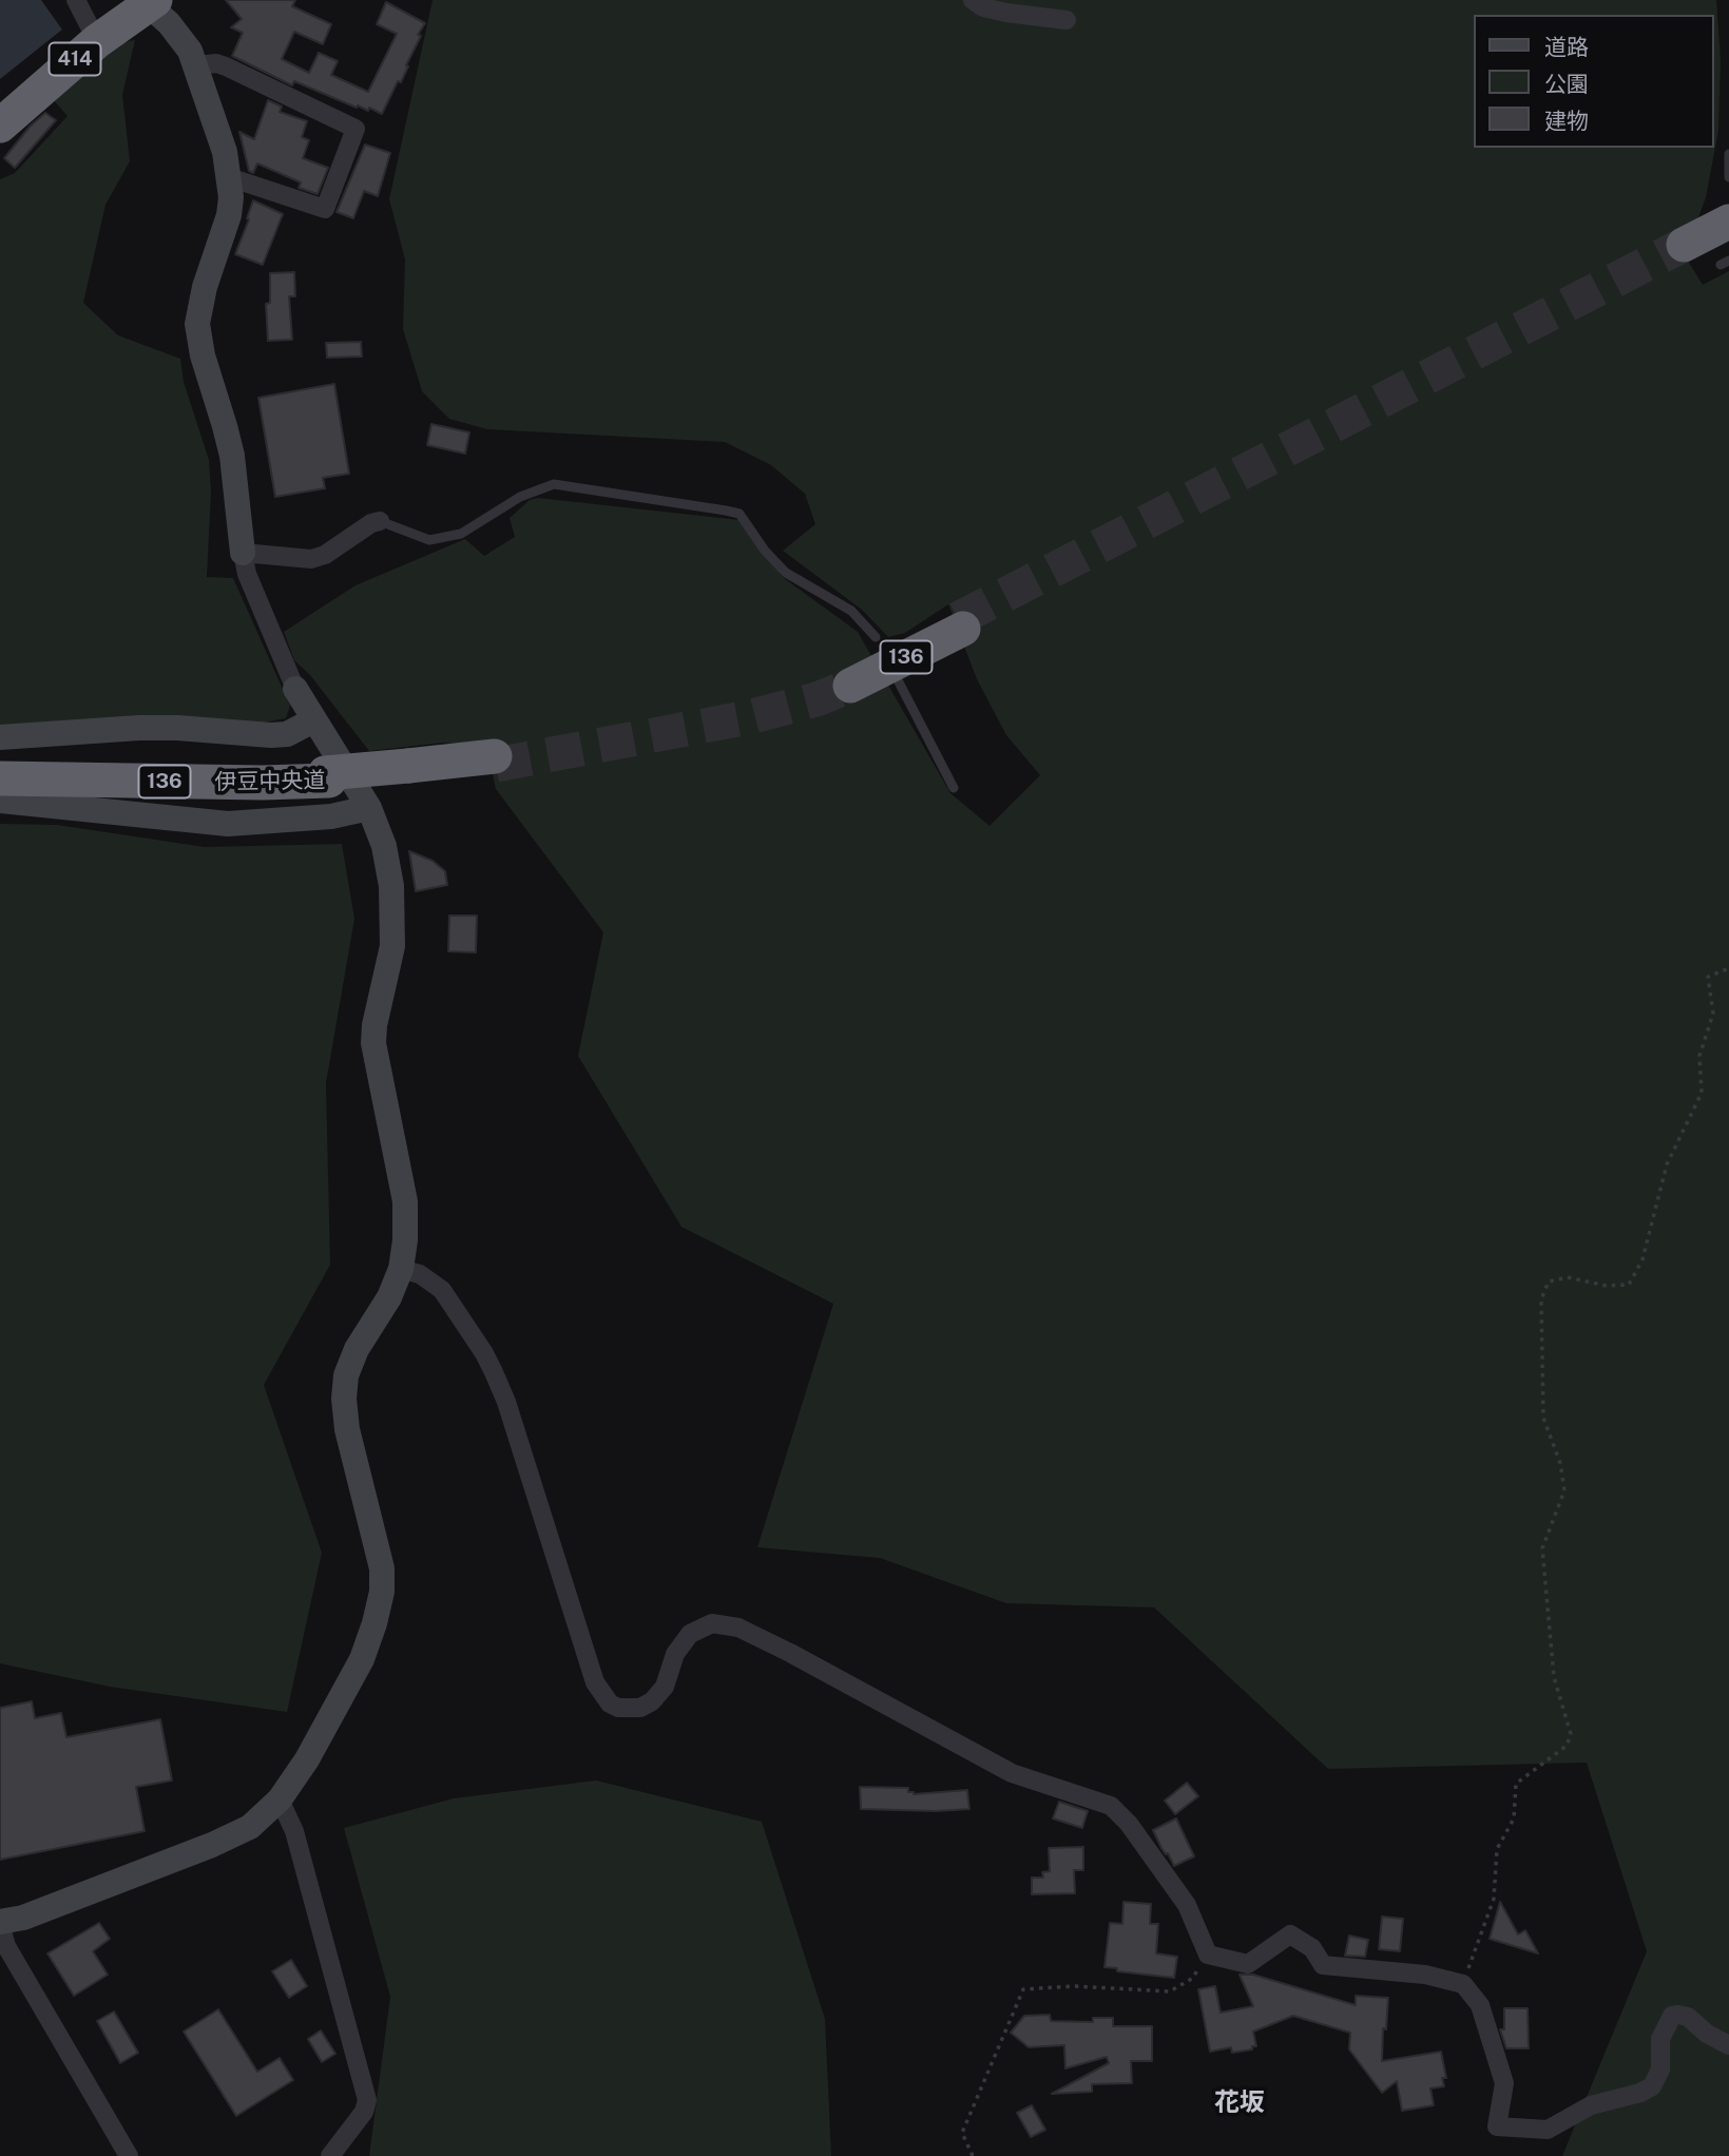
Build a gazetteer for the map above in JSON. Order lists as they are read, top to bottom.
{
  "streets": {
    "highway": ["414", "136", "伊豆中央道"]
  },
  "districts": ["花坂"],
  "legend": ["道路", "公園", "建物"]
}
